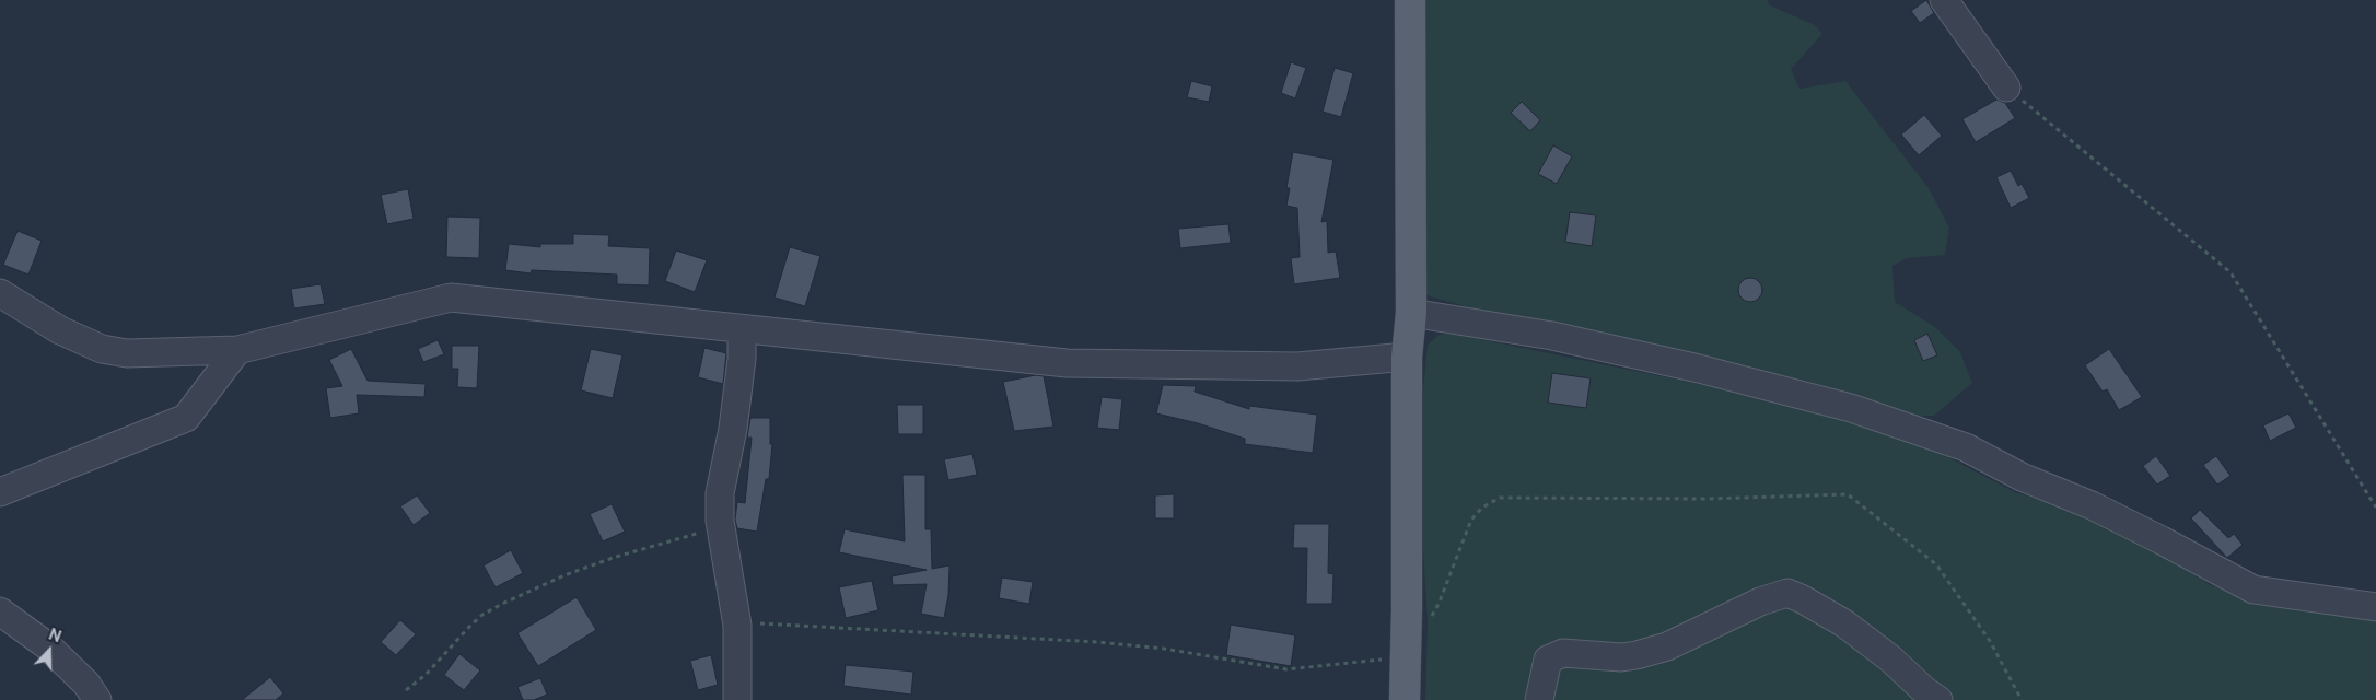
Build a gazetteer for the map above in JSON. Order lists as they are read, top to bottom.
{
  "north": "top"
}
